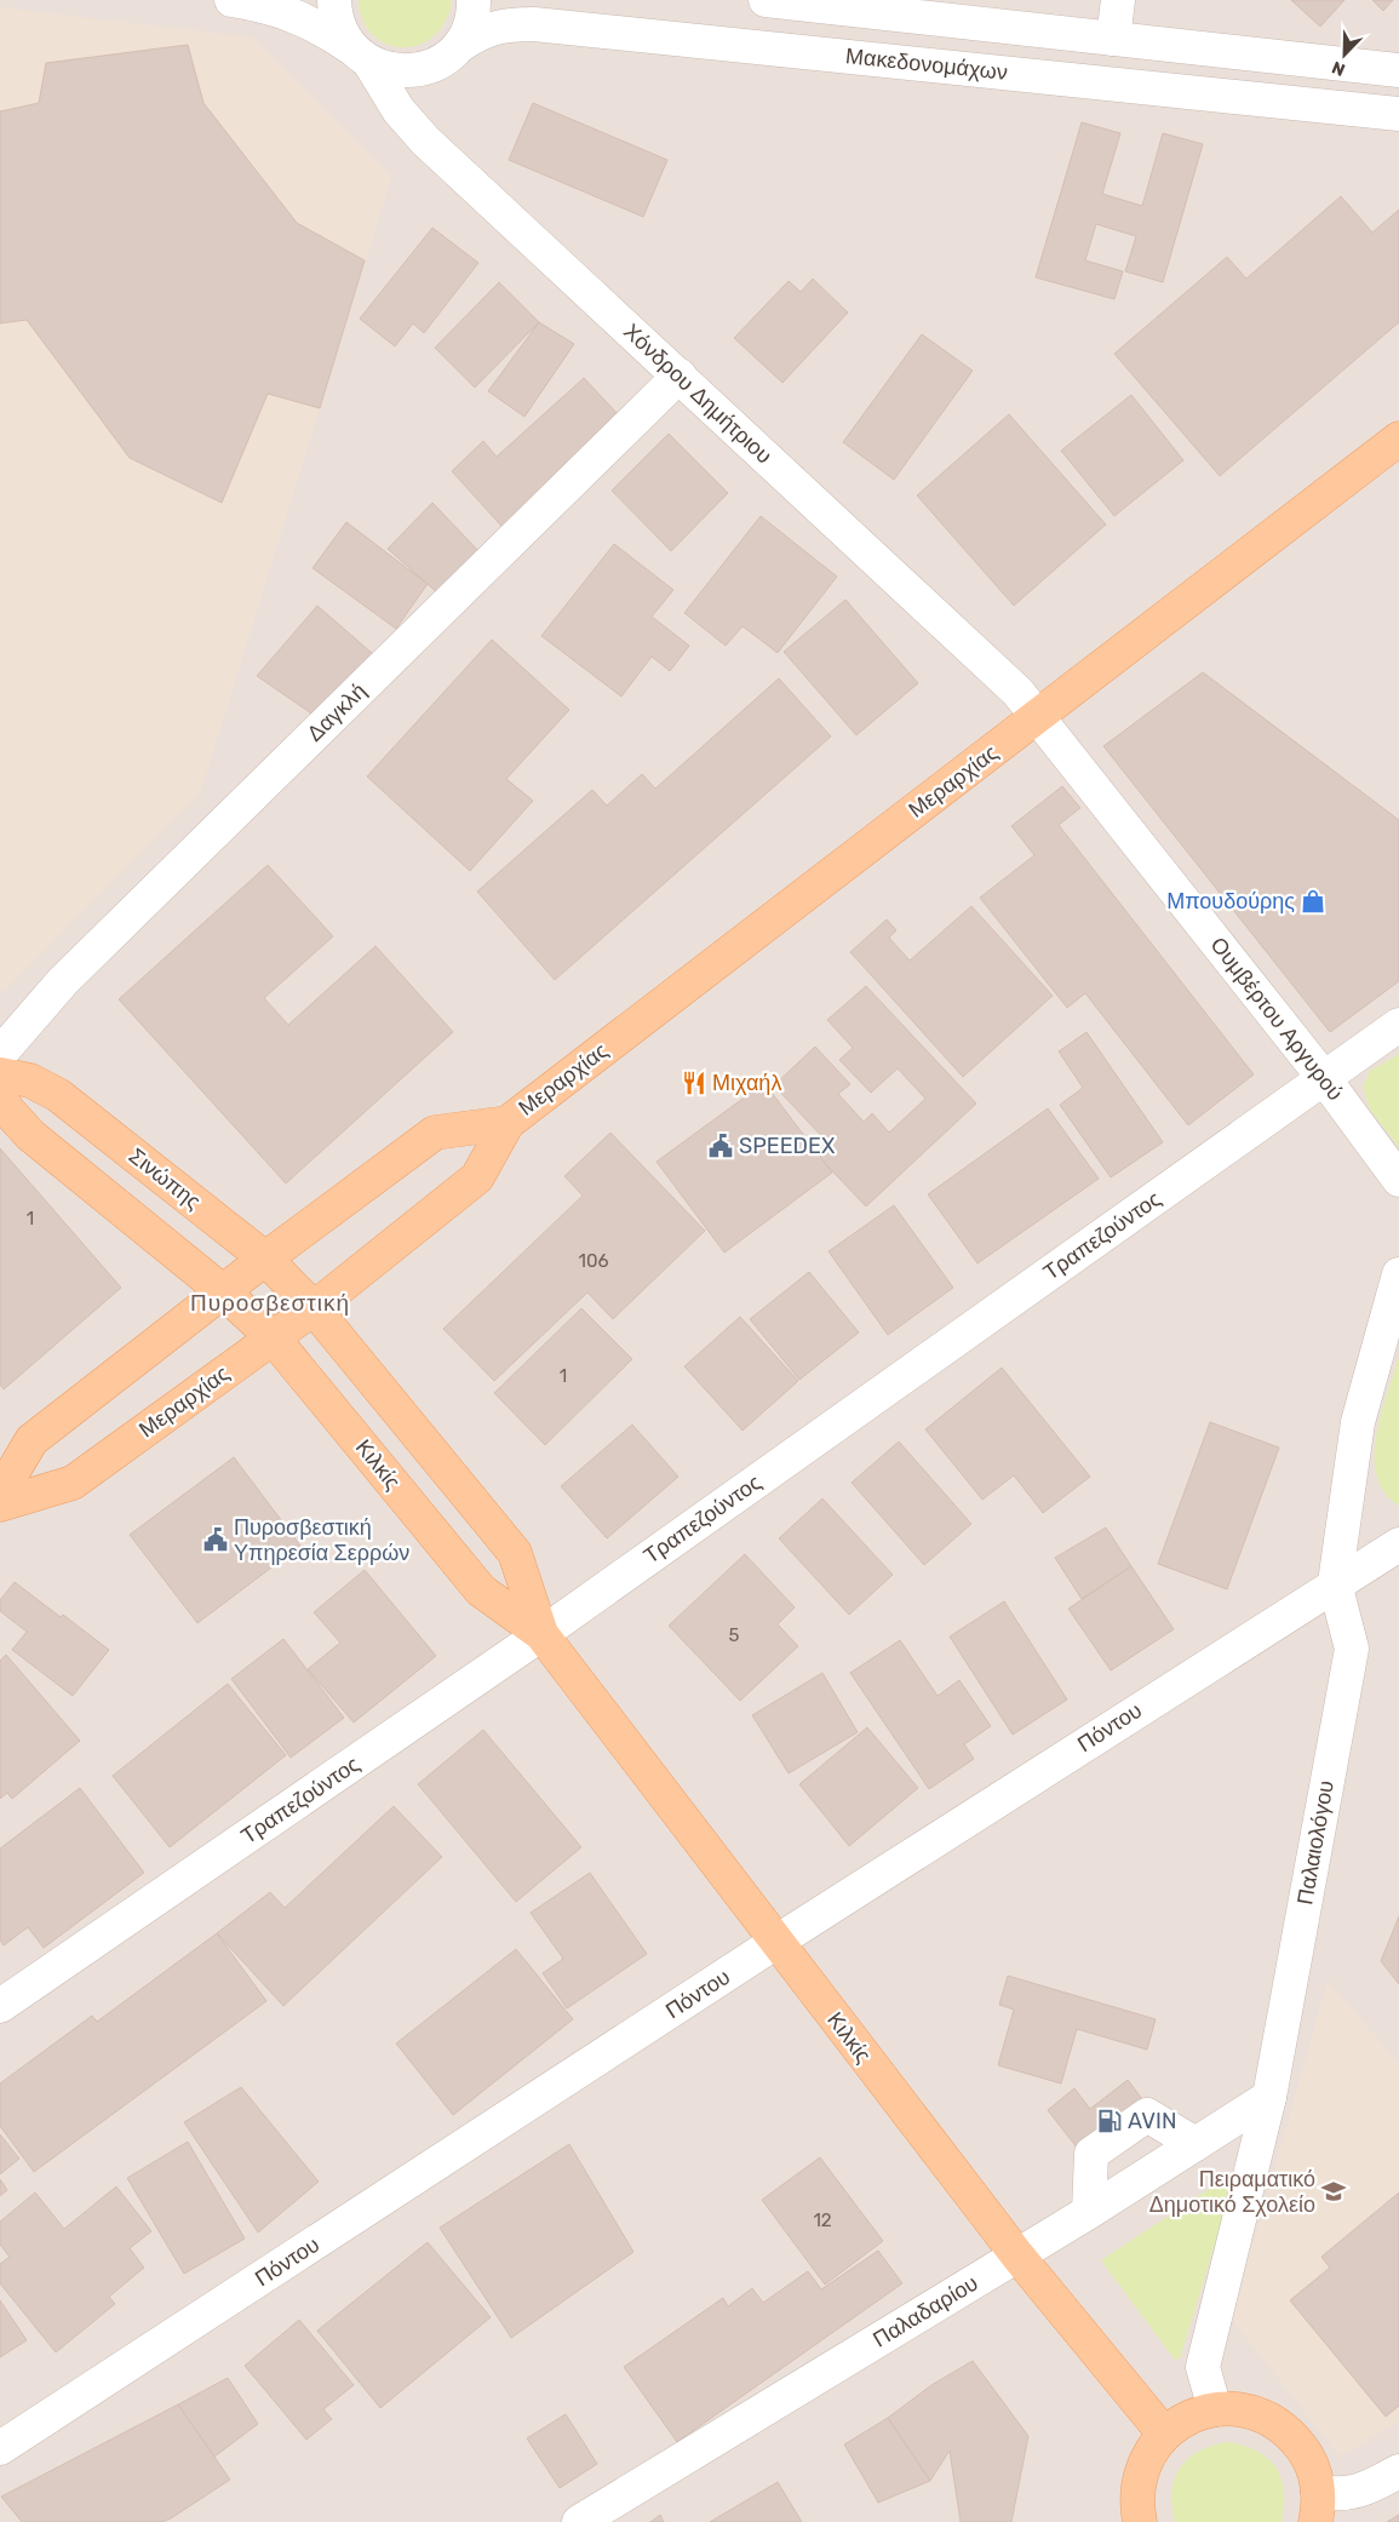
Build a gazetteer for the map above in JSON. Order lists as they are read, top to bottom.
{
  "streets": {
    "main road": ["Μεραρχίας", "Σινώπης", "Κιλκίς"],
    "street": [
      "Μακεδονομάχων",
      "Χόνδρου Δημήτριου",
      "Δαγκλή",
      "Ουμβέρτου Αργυρού",
      "Τραπεζούντος",
      "Πόντου",
      "Παλαιολόγου",
      "Παλαδαρίου"
    ]
  },
  "crossings": [
    ["Μακεδονομάχων", "Χόνδρου Δημήτριου"],
    ["Χόνδρου Δημήτριου", "Δαγκλή"],
    ["Χόνδρου Δημήτριου", "Μεραρχίας"],
    ["Χόνδρου Δημήτριου", "Ουμβέρτου Αργυρού"],
    ["Μεραρχίας", "Ουμβέρτου Αργυρού"],
    ["Μεραρχίας", "Σινώπης"],
    ["Μεραρχίας", "Κιλκίς"],
    ["Ουμβέρτου Αργυρού", "Τραπεζούντος"],
    ["Σινώπης", "Κιλκίς"],
    ["Τραπεζούντος", "Κιλκίς"],
    ["Κιλκίς", "Πόντου"],
    ["Κιλκίς", "Παλαδαρίου"],
    ["Πόντου", "Παλαιολόγου"],
    ["Παλαιολόγου", "Παλαδαρίου"]
  ],
  "districts": ["Πυροσβεστική"],
  "places": {
    "shop": ["Μπουδούρης"],
    "restaurant": ["Μιχαήλ"],
    "public building": ["SPEEDEX", "Πυροσβεστική Υπηρεσία Σερρών"],
    "fuel station": ["AVIN"],
    "school or university": ["Πειραματικό Δημοτικό Σχολείο"]
  },
  "house_numbers": [
    "1",
    "106",
    "1",
    "5",
    "12"
  ],
  "north": "bottom left"
}
